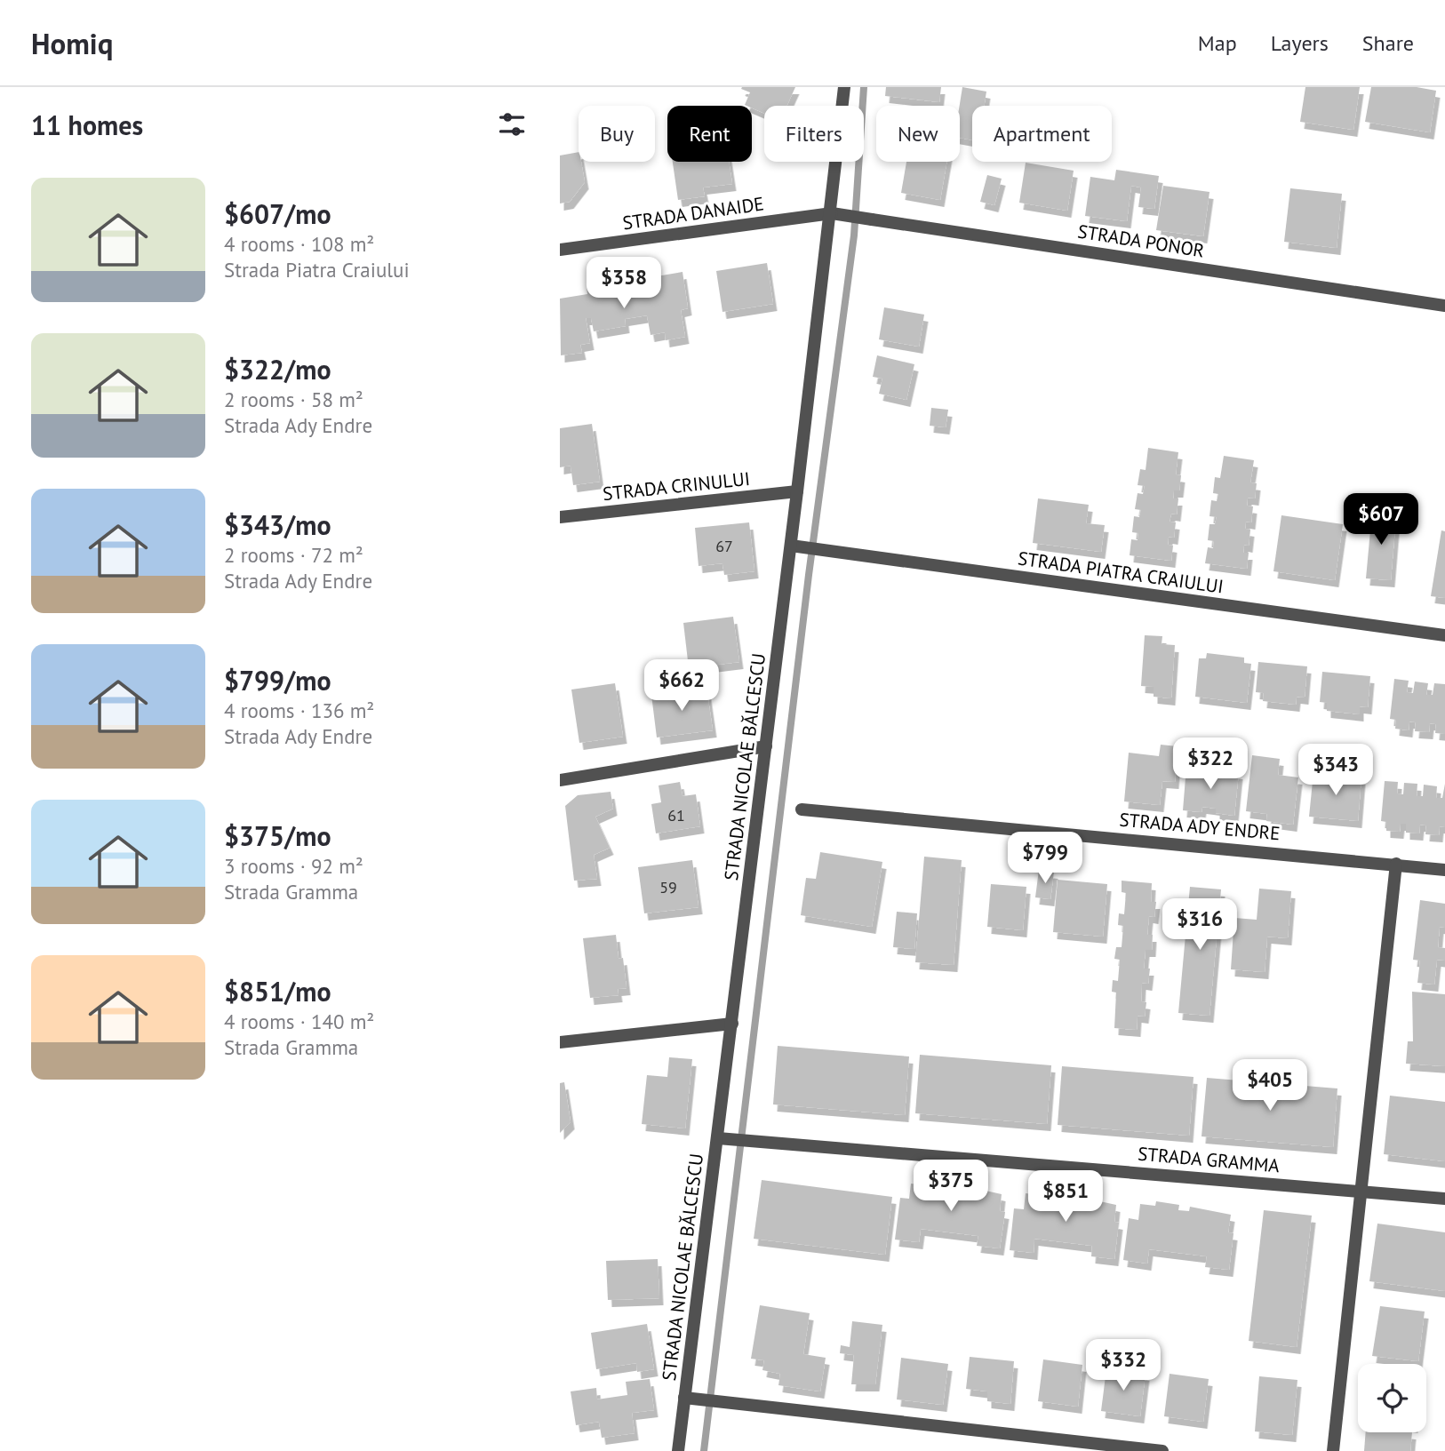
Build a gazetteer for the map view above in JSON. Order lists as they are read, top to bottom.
{
  "streets": {
    "street": [
      "STRADA DANAIDE",
      "STRADA PONOR",
      "STRADA CRINULUI",
      "STRADA PIATRA CRAIULUI",
      "STRADA NICOLAE BĂLCESCU",
      "STRADA ADY ENDRE",
      "STRADA GRAMMA"
    ]
  },
  "crossings": [
    ["STRADA DANAIDE", "STRADA PONOR"],
    ["STRADA DANAIDE", "STRADA NICOLAE BĂLCESCU"],
    ["STRADA PONOR", "STRADA NICOLAE BĂLCESCU"],
    ["STRADA CRINULUI", "STRADA NICOLAE BĂLCESCU"],
    ["STRADA PIATRA CRAIULUI", "STRADA NICOLAE BĂLCESCU"],
    ["STRADA NICOLAE BĂLCESCU", "STRADA GRAMMA"]
  ],
  "house_numbers": ["67", "61", "59"],
  "page": {
    "header": "Homiq",
    "nav": ["Map", "Layers", "Share"],
    "heading": "11 homes",
    "chip": [
      "Buy",
      "Rent",
      "Filters",
      "New",
      "Apartment"
    ],
    "list": [
      {
        "name": "$607/mo",
        "note": "4 rooms · 108 m² · Strada Piatra Craiului"
      },
      {
        "name": "$322/mo",
        "note": "2 rooms · 58 m² · Strada Ady Endre"
      },
      {
        "name": "$343/mo",
        "note": "2 rooms · 72 m² · Strada Ady Endre"
      },
      {
        "name": "$799/mo",
        "note": "4 rooms · 136 m² · Strada Ady Endre"
      },
      {
        "name": "$375/mo",
        "note": "3 rooms · 92 m² · Strada Gramma"
      },
      {
        "name": "$851/mo",
        "note": "4 rooms · 140 m² · Strada Gramma"
      }
    ],
    "price": [
      "$358",
      "$607",
      "$662",
      "$322",
      "$343",
      "$799",
      "$316",
      "$405",
      "$375",
      "$851",
      "$332"
    ]
  }
}
